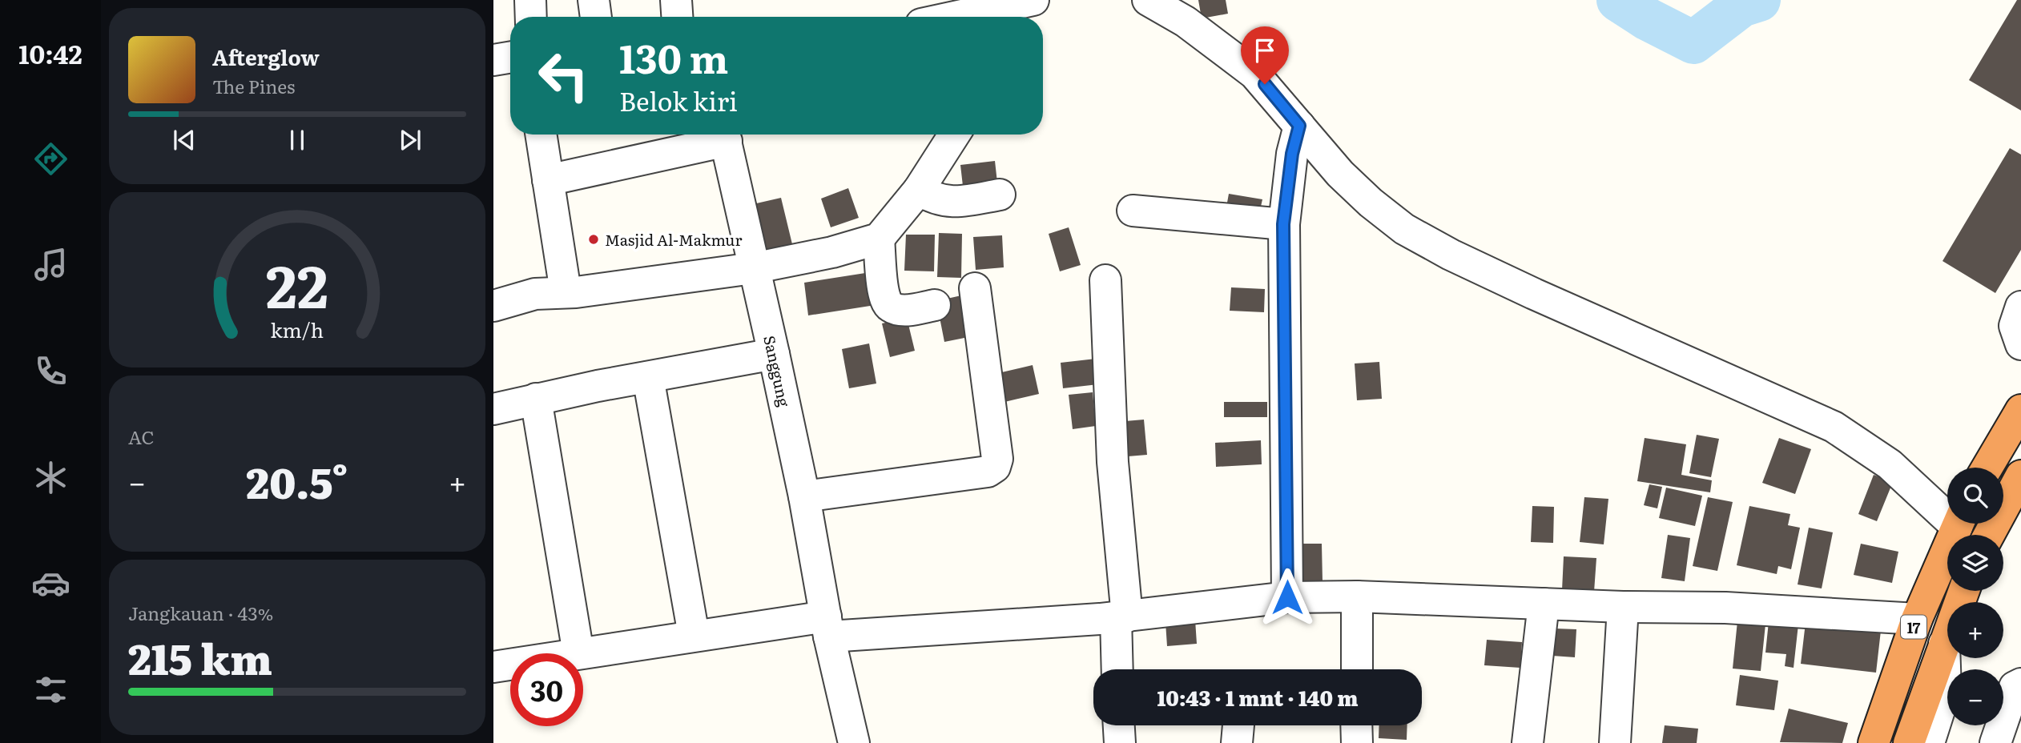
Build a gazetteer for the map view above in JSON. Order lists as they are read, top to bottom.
{
  "streets": {
    "highway": ["17"],
    "street": ["Sanggung"]
  },
  "places": ["Masjid Al-Makmur"],
  "page": {
    "tabs": "10:42",
    "turn": ["130 m", "Belok kiri"],
    "song": ["Afterglow", "The Pines"],
    "tile": [
      "AC",
      ["Jangkauan · 43%", "215 km"]
    ],
    "heat": ["−", "20.5°", "+"],
    "map_buttons": ["+", "−"],
    "limit": "30",
    "trip": "10:43 · 1 mnt · 140 m",
    "gauge": ["22", "km/h"]
  }
}
